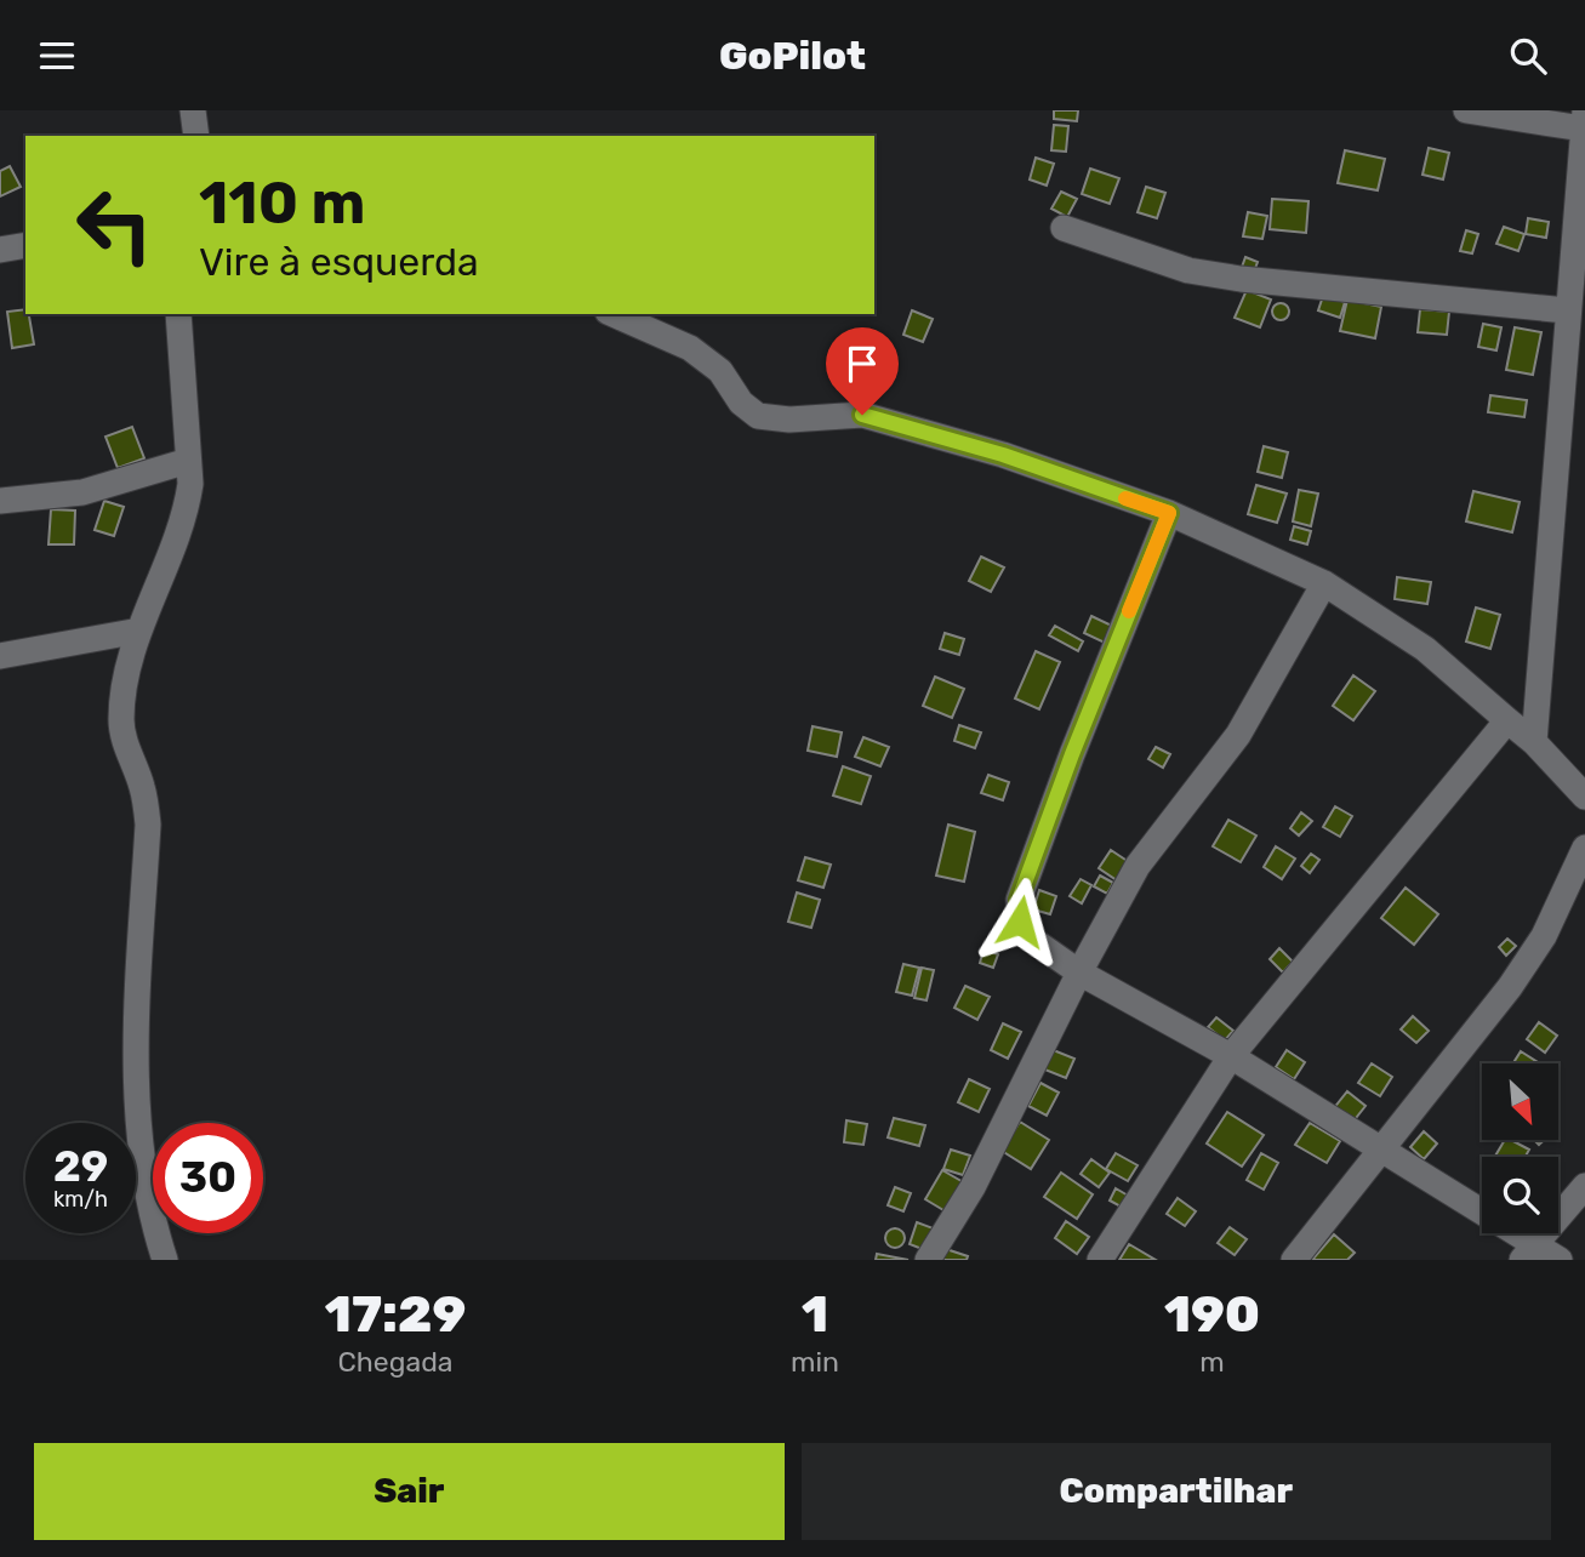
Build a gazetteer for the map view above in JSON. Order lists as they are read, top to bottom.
{
  "north": "bottom right",
  "page": {
    "header": "GoPilot",
    "turn": ["110 m", "Vire à esquerda"],
    "speed": "29 km/h",
    "limit": "30",
    "eta": [
      "17:29",
      "Chegada",
      "1",
      "min",
      "190",
      "m"
    ],
    "buttons": ["Sair", "Compartilhar"]
  }
}
